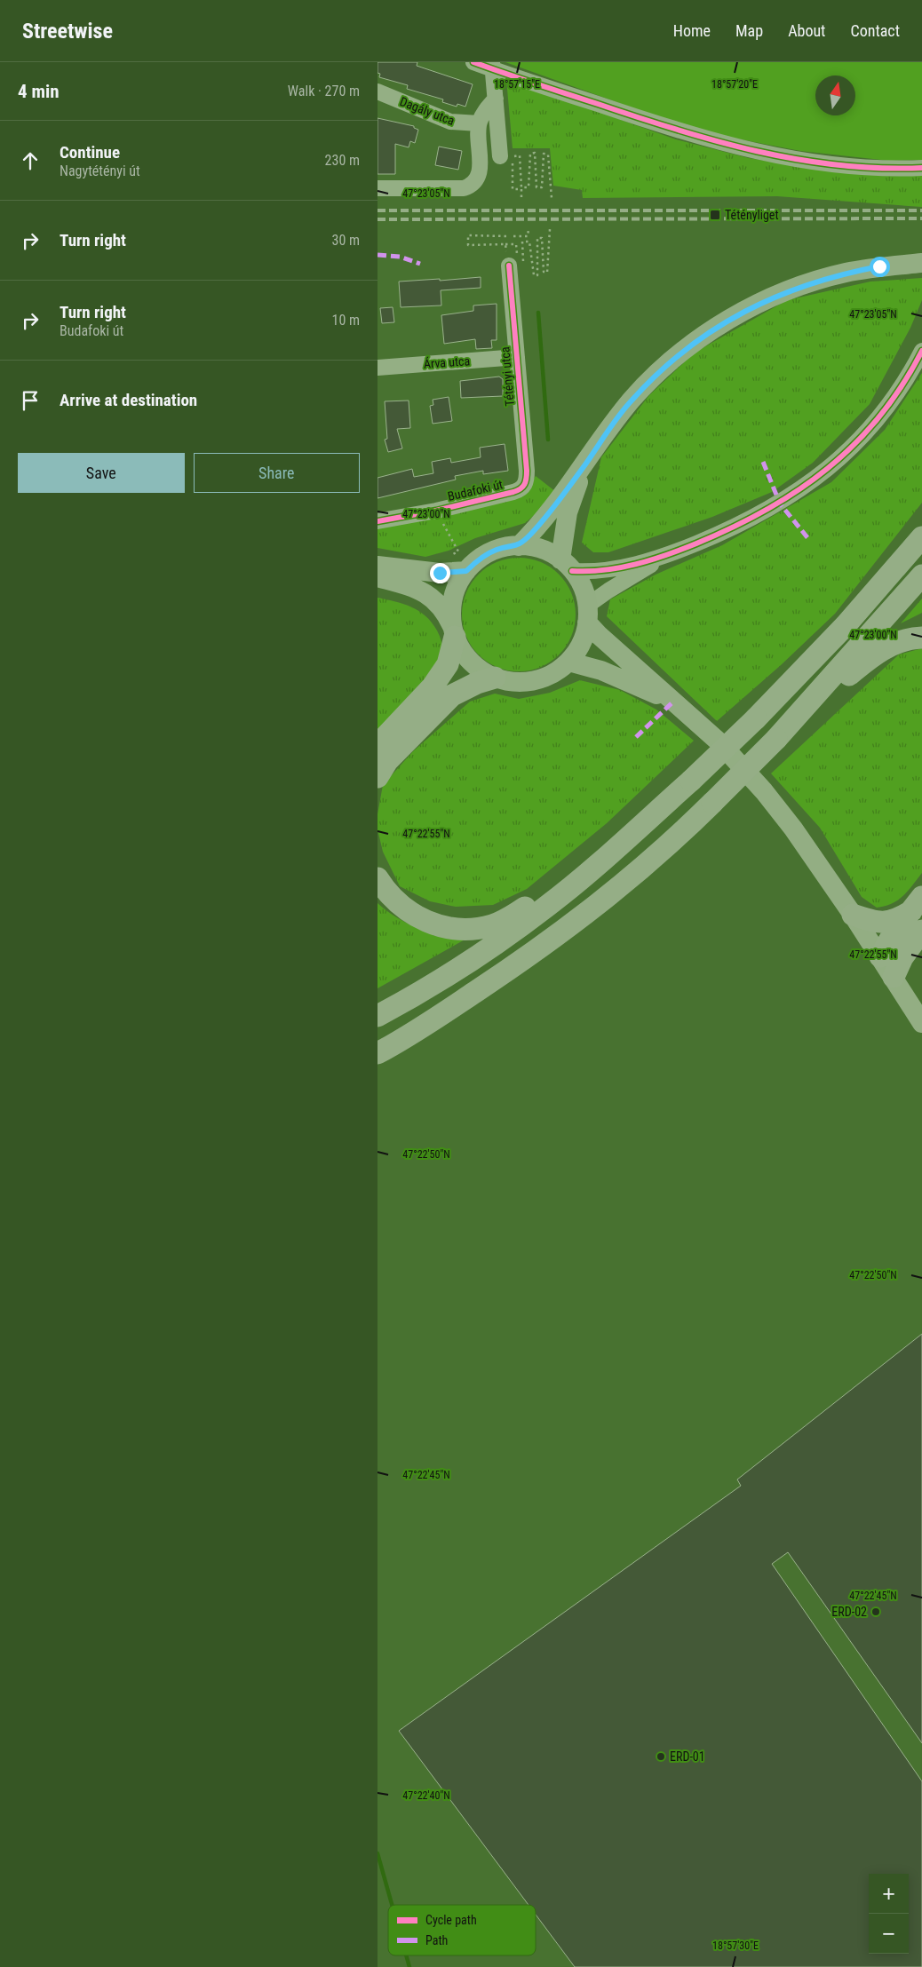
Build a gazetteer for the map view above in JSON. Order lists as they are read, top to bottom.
{
  "streets": {
    "street": [
      "Dagály utca",
      "Árva utca",
      "Tétényi utca",
      "Budafoki út"
    ]
  },
  "crossings": [
    ["Árva utca", "Tétényi utca"],
    ["Tétényi utca", "Budafoki út"]
  ],
  "places": {
    "transit": ["Tétényliget"],
    "other": ["ERD-02", "ERD-01"]
  },
  "legend": ["Cycle path", "Path"],
  "north": "top",
  "page": {
    "header": "Streetwise",
    "nav": [
      "Home",
      "Map",
      "About",
      "Contact"
    ],
    "heading": ["4 min", "Walk · 270 m"],
    "list": [
      ["Continue", "Nagytétényi út", "230 m"],
      ["Turn right", "30 m"],
      ["Turn right", "Budafoki út", "10 m"],
      "Arrive at destination"
    ],
    "buttons": ["Save", "Share"],
    "map_buttons": ["+", "−"]
  },
  "coordinates": [
    "18°57'15\"E",
    "18°57'20\"E",
    "47°23'05\"N",
    "47°23'00\"N",
    "47°22'55\"N",
    "47°22'50\"N",
    "47°22'45\"N",
    "47°22'40\"N",
    "18°57'30\"E"
  ]
}
